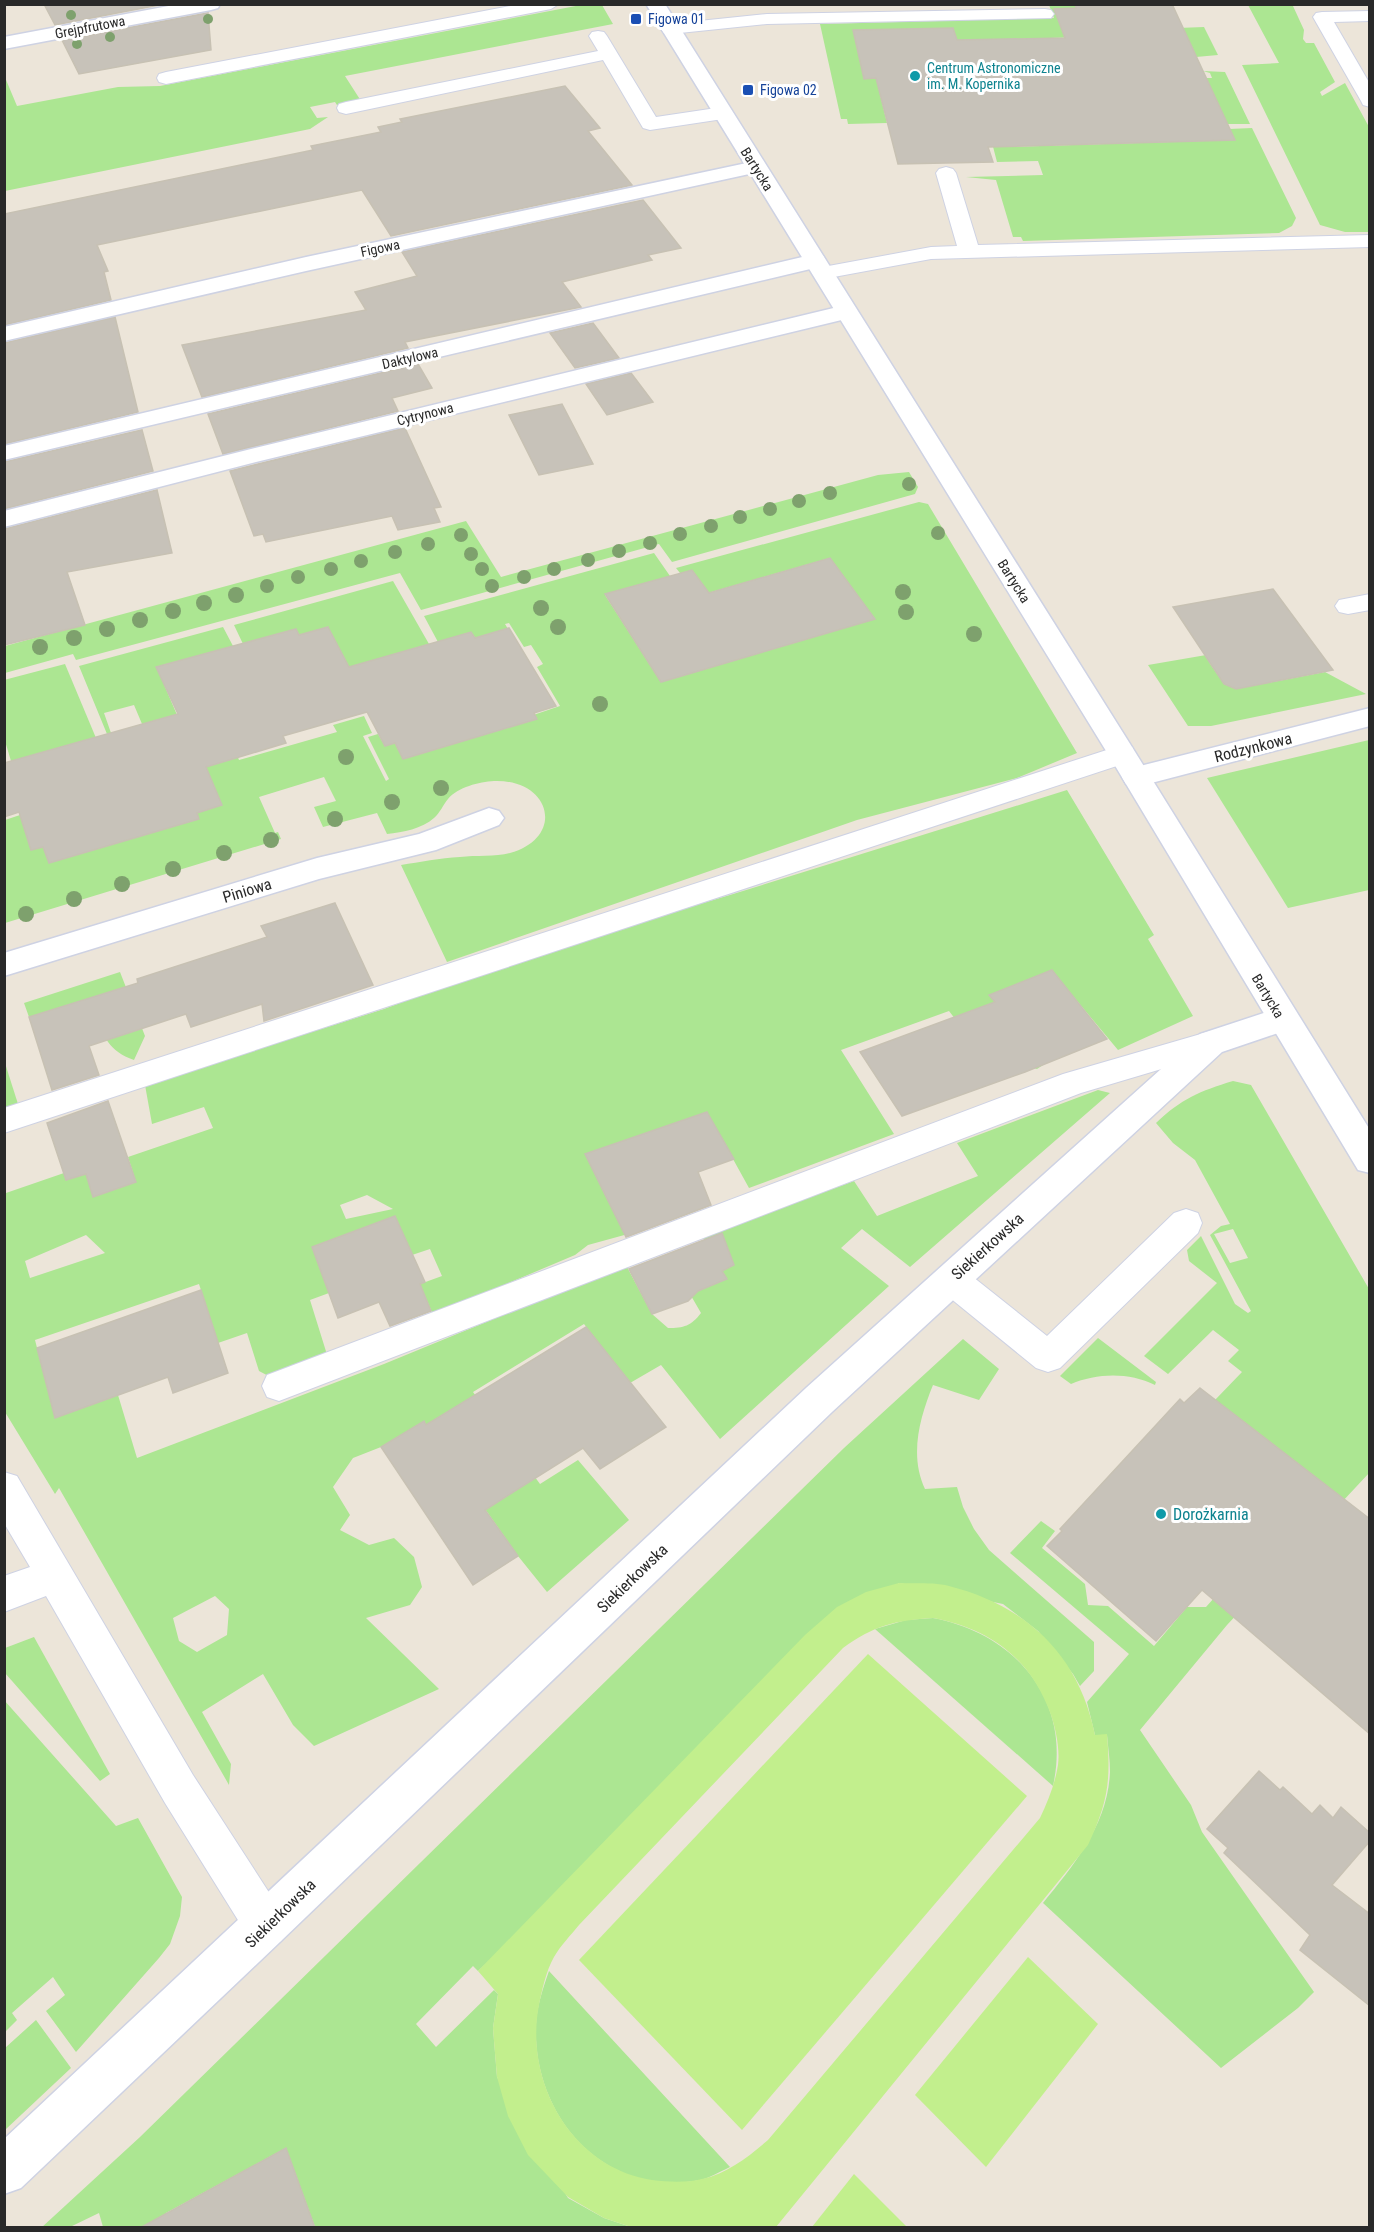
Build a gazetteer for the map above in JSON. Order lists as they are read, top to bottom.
{
  "streets": {
    "street": [
      "Grejpfrutowa",
      "Bartycka",
      "Figowa",
      "Daktylowa",
      "Cytrynowa",
      "Rodzynkowa",
      "Piniowa",
      "Siekierkowska"
    ]
  },
  "crossings": [
    ["Bartycka", "Figowa"],
    ["Bartycka", "Daktylowa"],
    ["Bartycka", "Cytrynowa"],
    ["Bartycka", "Rodzynkowa"],
    ["Bartycka", "Siekierkowska"]
  ],
  "places": {
    "transit": ["Figowa 01", "Figowa 02"],
    "other": ["Centrum Astronomiczne im. M. Kopernika", "Dorożkarnia"]
  }
}
